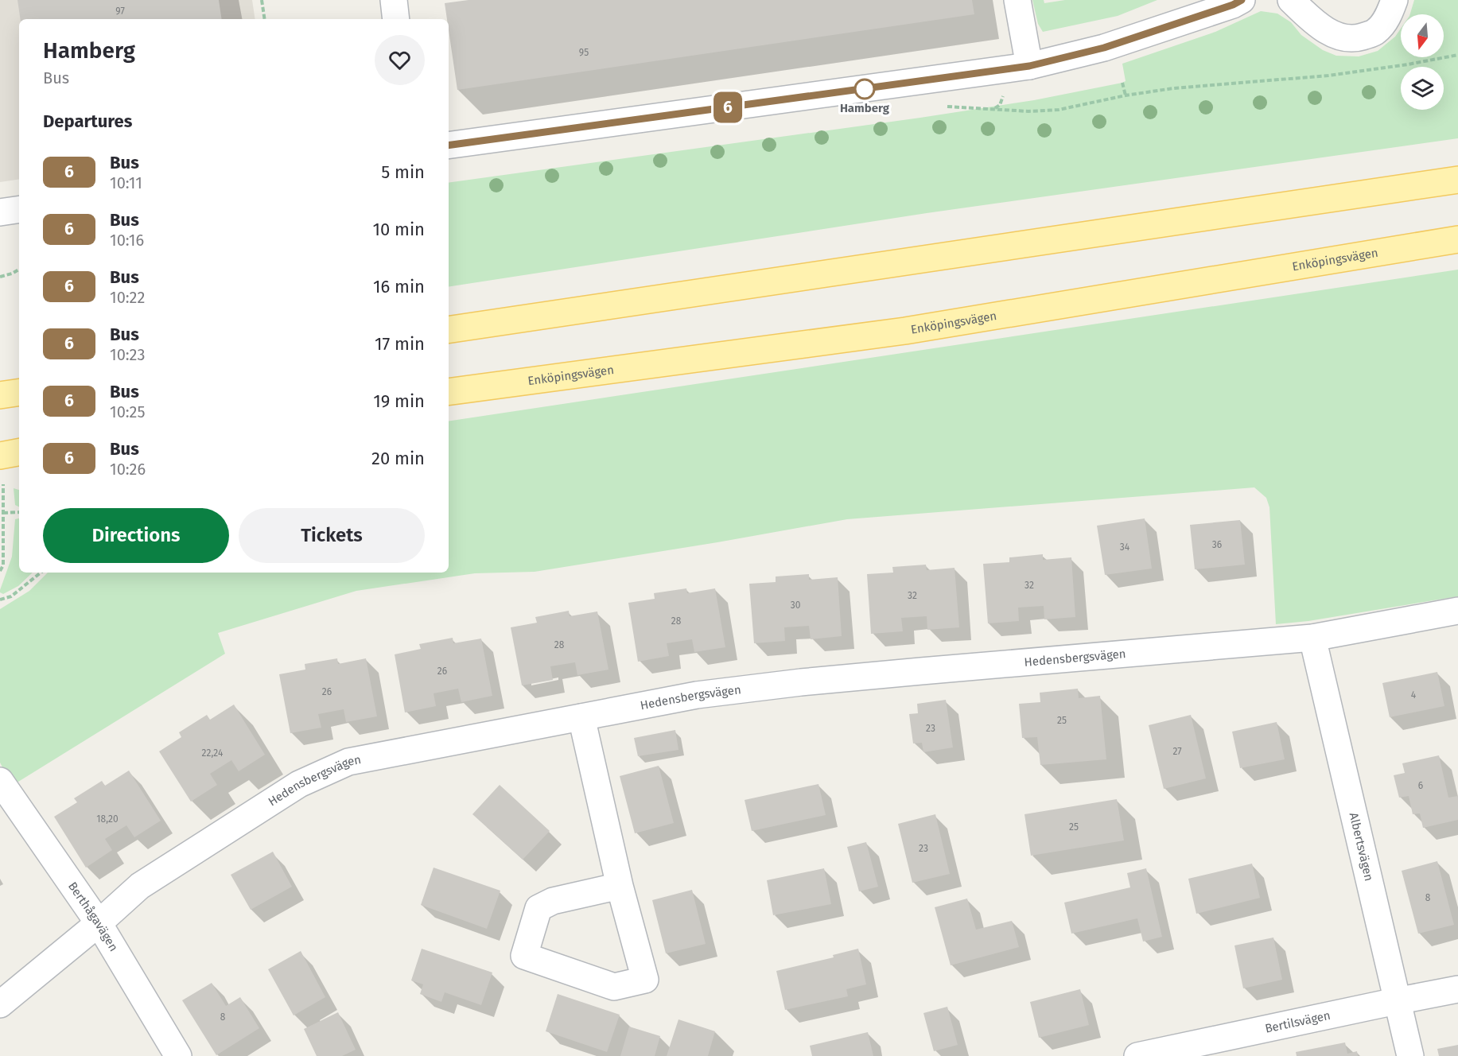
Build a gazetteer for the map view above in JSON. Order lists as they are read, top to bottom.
{
  "streets": {
    "main road": ["Enköpingsvägen"],
    "street": [
      "Hedensbergsvägen",
      "Albertsvägen",
      "Berthågavägen",
      "Bertilsvägen"
    ]
  },
  "crossings": [
    ["Hedensbergsvägen", "Albertsvägen"],
    ["Hedensbergsvägen", "Berthågavägen"],
    ["Albertsvägen", "Bertilsvägen"]
  ],
  "places": ["Hamberg"],
  "lines": ["bus line 6"],
  "house_numbers": [
    "97",
    "95",
    "36",
    "34",
    "32",
    "32",
    "30",
    "28",
    "28",
    "26",
    "26",
    "4",
    "25",
    "23",
    "27",
    "22,24",
    "6",
    "18,20",
    "25",
    "23",
    "8",
    "8"
  ],
  "north": "bottom",
  "page": {
    "on_map": "6",
    "heading": [
      ["Hamberg", "Bus"],
      "Departures"
    ],
    "list": [
      {
        "mark": "6",
        "name": "Bus",
        "note": "10:11",
        "value": "5 min"
      },
      {
        "mark": "6",
        "name": "Bus",
        "note": "10:16",
        "value": "10 min"
      },
      {
        "mark": "6",
        "name": "Bus",
        "note": "10:22",
        "value": "16 min"
      },
      {
        "mark": "6",
        "name": "Bus",
        "note": "10:23",
        "value": "17 min"
      },
      {
        "mark": "6",
        "name": "Bus",
        "note": "10:25",
        "value": "19 min"
      },
      {
        "mark": "6",
        "name": "Bus",
        "note": "10:26",
        "value": "20 min"
      }
    ],
    "buttons": ["Directions", "Tickets"]
  }
}
